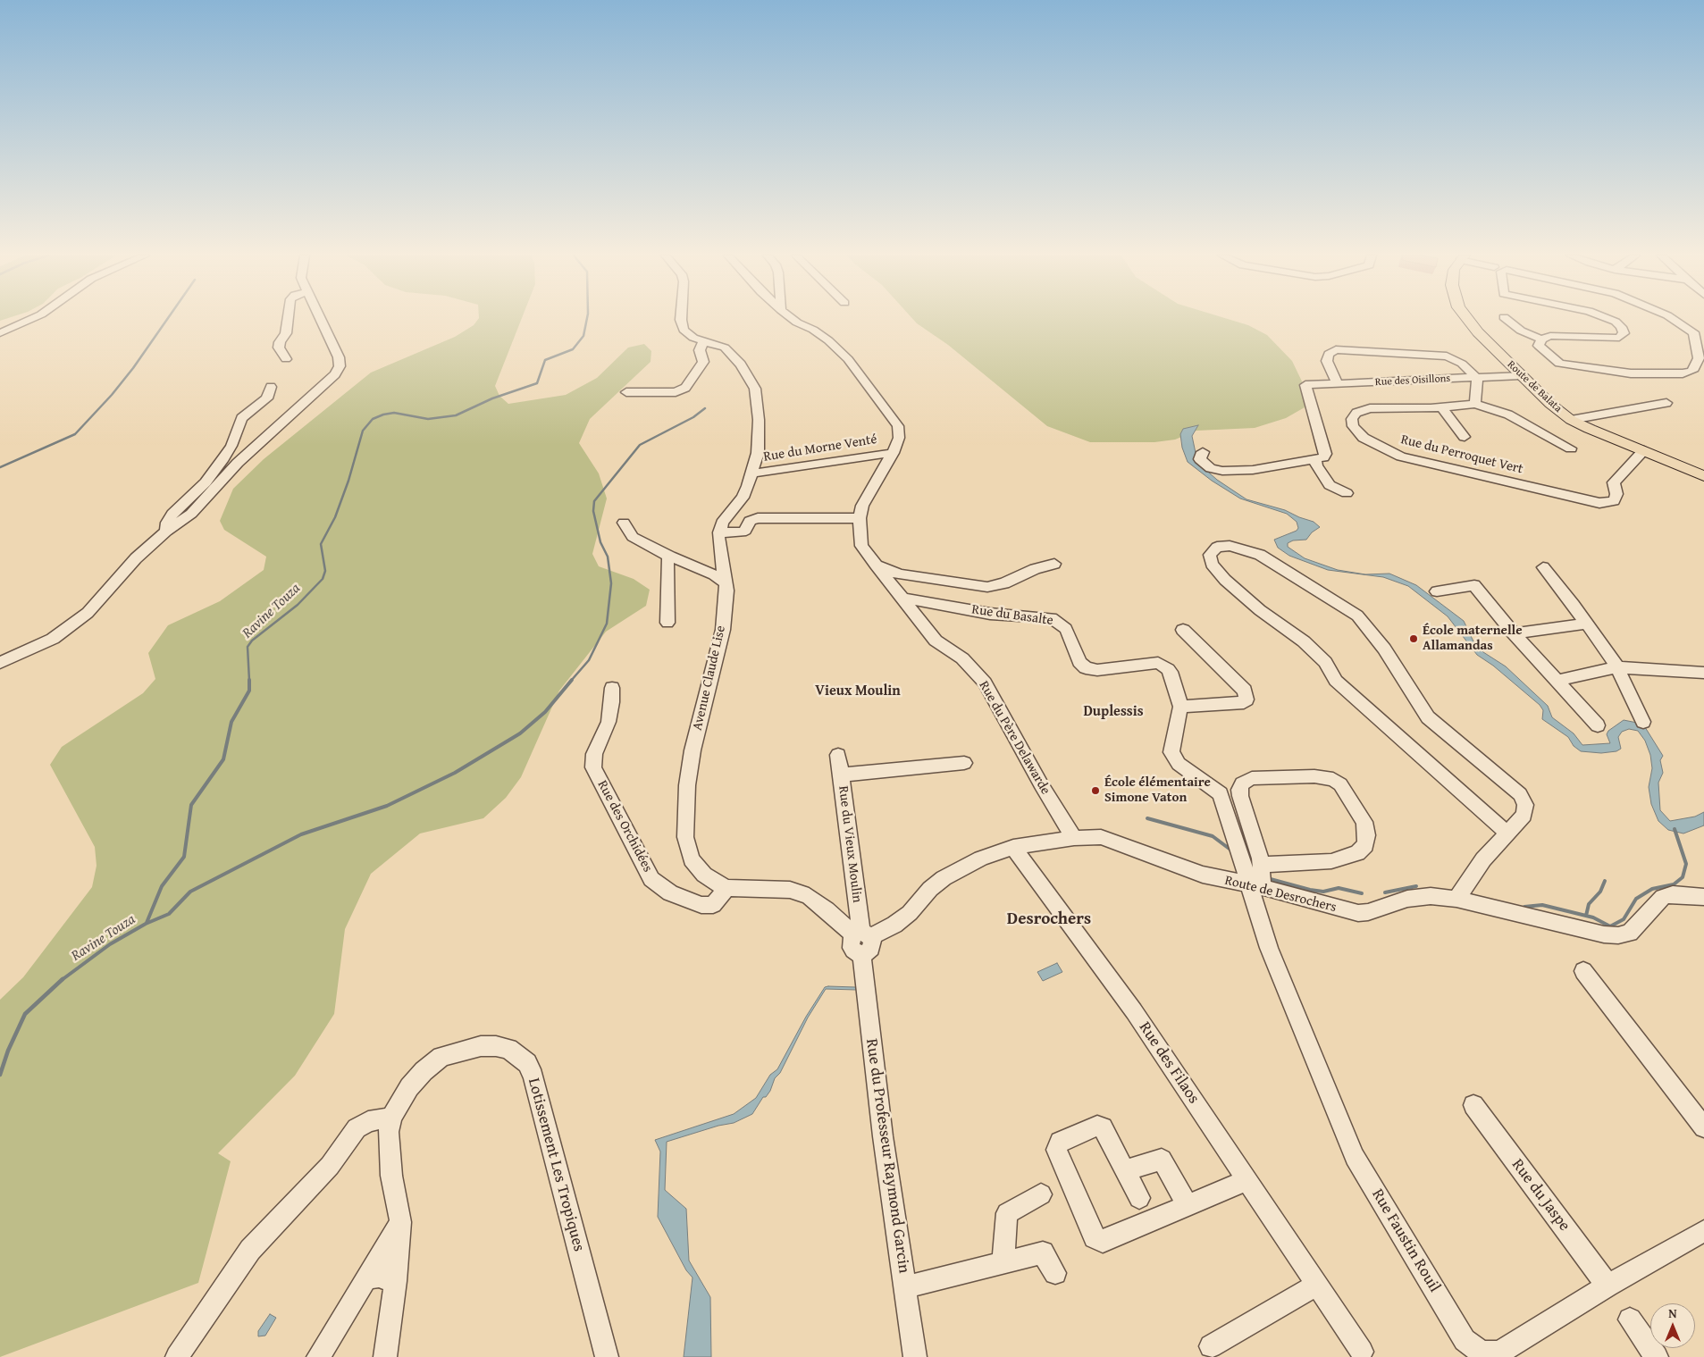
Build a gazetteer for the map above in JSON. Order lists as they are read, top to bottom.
{
  "streets": {
    "main road": ["Route de Balata"],
    "street": [
      "Rue des Oisillons",
      "Rue du Morne Venté",
      "Rue du Perroquet Vert",
      "Rue du Basalte",
      "Avenue Claude Lise",
      "Rue du Père Delawarde",
      "Rue des Orchidées",
      "Rue du Vieux Moulin",
      "Route de Desrochers",
      "Rue des Filaos",
      "Rue du Professeur Raymond Garcin",
      "Lotissement Les Tropiques",
      "Rue du Jaspe",
      "Rue Faustin Rouil"
    ]
  },
  "crossings": [
    ["Rue des Oisillons", "Route de Balata"],
    ["Route de Balata", "Rue du Perroquet Vert"],
    ["Rue du Morne Venté", "Rue du Père Delawarde"],
    ["Rue du Basalte", "Rue du Père Delawarde"],
    ["Rue du Basalte", "Route de Desrochers"],
    ["Rue du Basalte", "Rue Faustin Rouil"],
    ["Avenue Claude Lise", "Rue des Orchidées"],
    ["Avenue Claude Lise", "Rue du Vieux Moulin"],
    ["Avenue Claude Lise", "Route de Desrochers"],
    ["Avenue Claude Lise", "Rue du Professeur Raymond Garcin"],
    ["Rue du Père Delawarde", "Route de Desrochers"],
    ["Rue du Vieux Moulin", "Route de Desrochers"],
    ["Rue du Vieux Moulin", "Rue du Professeur Raymond Garcin"],
    ["Route de Desrochers", "Rue des Filaos"],
    ["Route de Desrochers", "Rue du Professeur Raymond Garcin"],
    ["Route de Desrochers", "Rue Faustin Rouil"],
    ["Rue du Jaspe", "Rue Faustin Rouil"]
  ],
  "districts": ["Vieux Moulin", "Duplessis", "Desrochers"],
  "water": ["Ravine Touza"],
  "places": ["École maternelle Allamandas", "École élémentaire Simone Vaton"],
  "north": "top"
}
